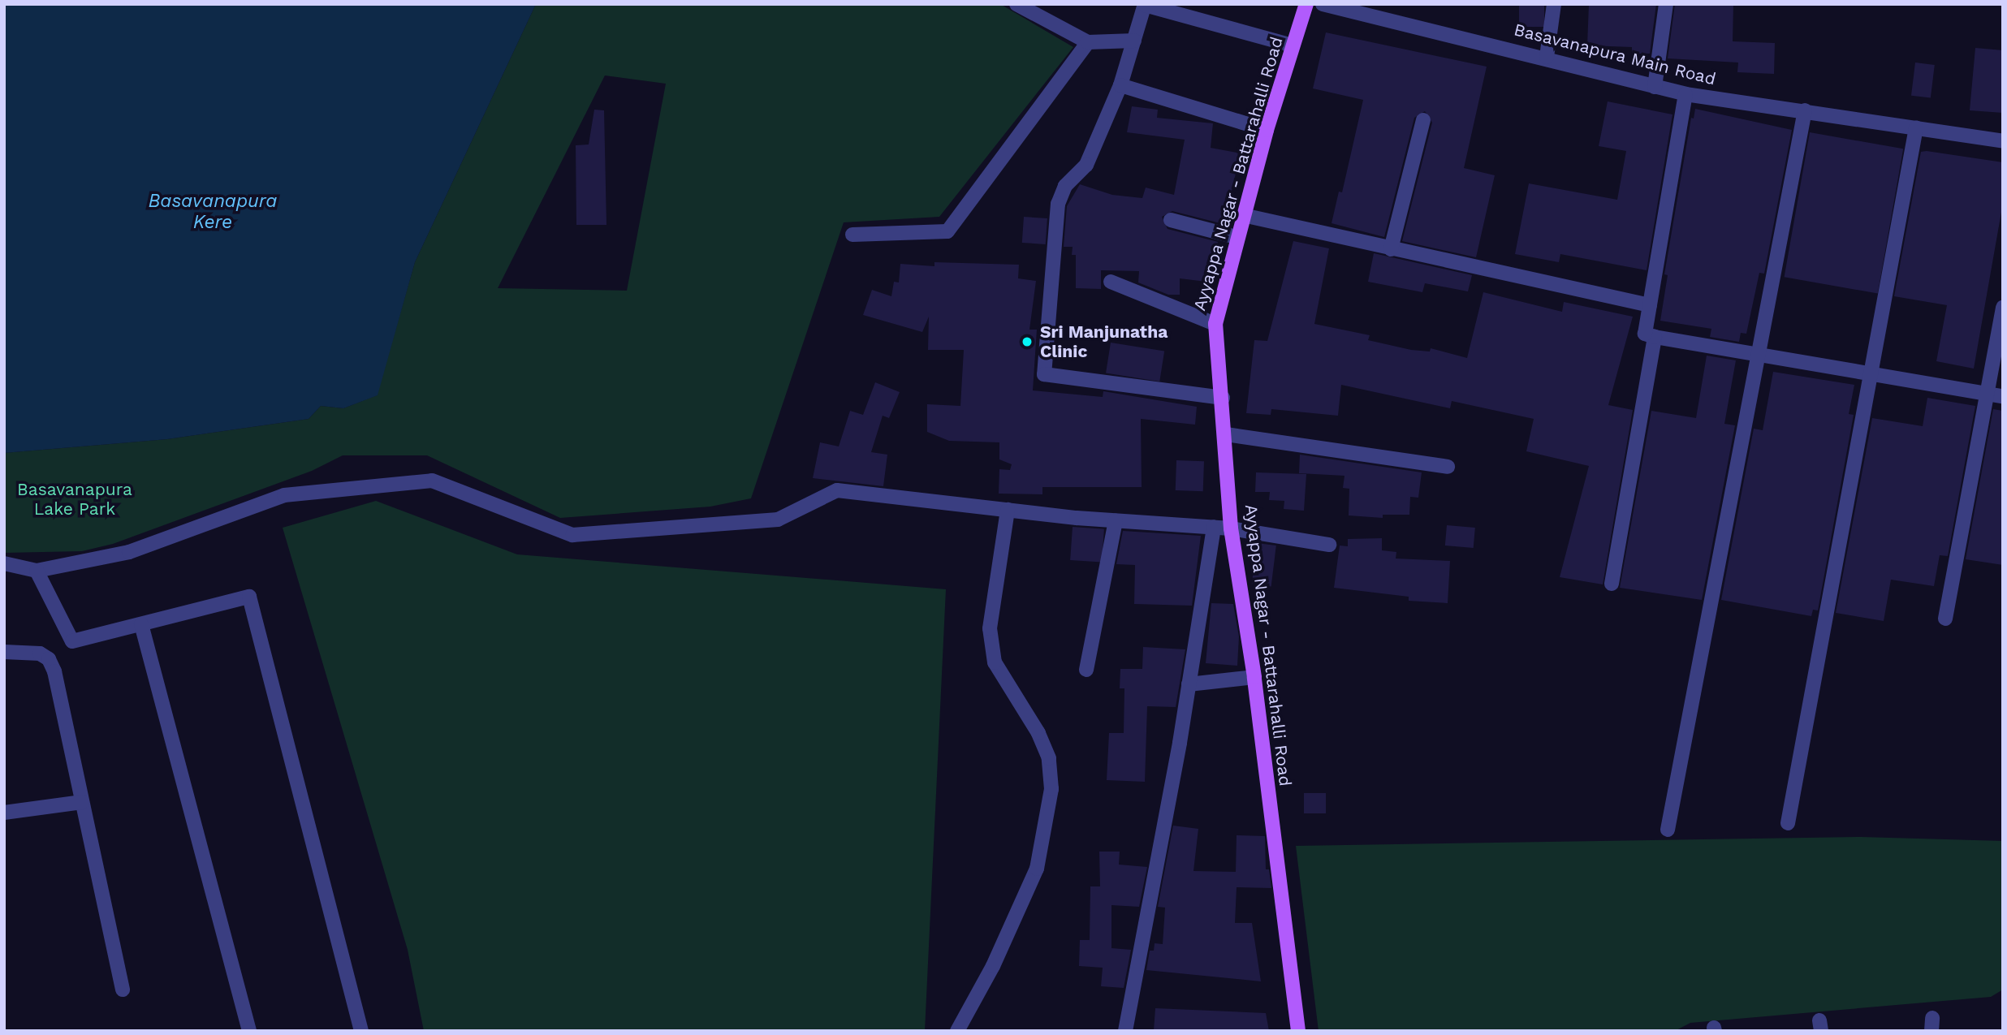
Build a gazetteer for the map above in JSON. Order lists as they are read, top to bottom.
{
  "streets": {
    "main road": ["Ayyappa Nagar - Battarahalli Road"],
    "street": ["Basavanapura Main Road"]
  },
  "water": ["Basavanapura Kere"],
  "parks": ["Basavanapura Lake Park"],
  "places": ["Sri Manjunatha Clinic"]
}
